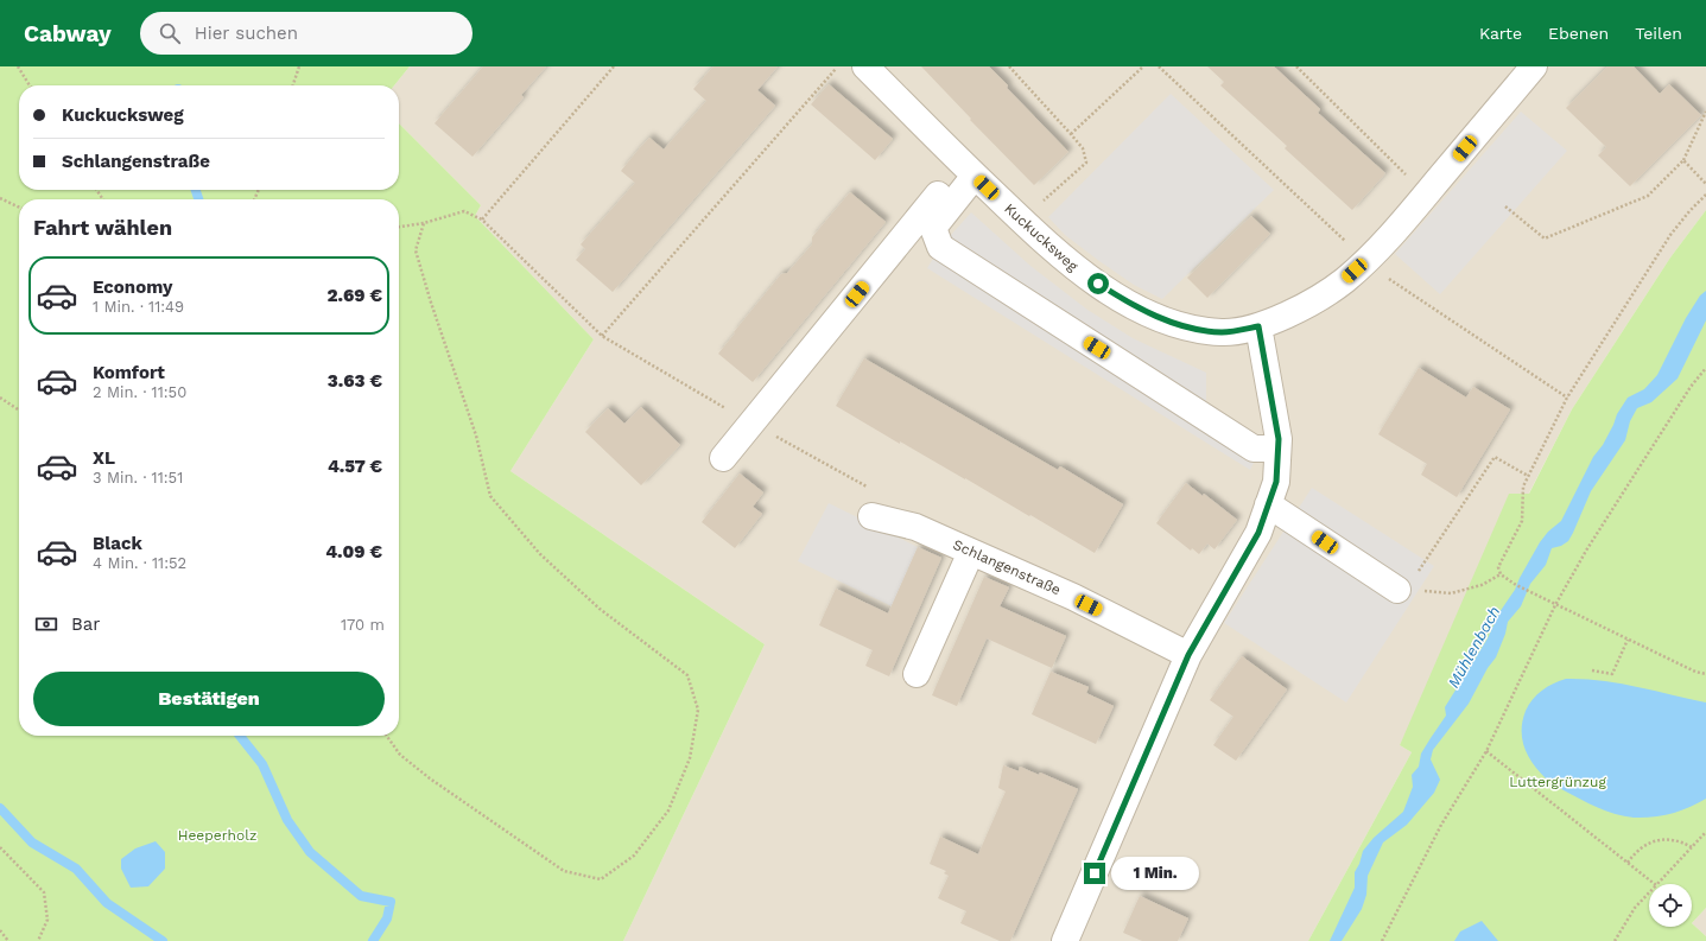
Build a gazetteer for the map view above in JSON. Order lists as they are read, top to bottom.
{
  "streets": {
    "street": ["Kuckucksweg", "Schlangenstraße"]
  },
  "water": ["Mühlenbach"],
  "parks": ["Luttergrünzug", "Heeperholz"],
  "page": {
    "header": "Cabway",
    "search": "Hier suchen",
    "nav": ["Karte", "Ebenen", "Teilen"],
    "banner": ["Kuckucksweg", "Schlangenstraße"],
    "heading": "Fahrt wählen",
    "list": [
      {
        "name": "Economy",
        "note": "1 Min. · 11:49",
        "value": "2.69 €"
      },
      {
        "name": "Komfort",
        "note": "2 Min. · 11:50",
        "value": "3.63 €"
      },
      {
        "name": "XL",
        "note": "3 Min. · 11:51",
        "value": "4.57 €"
      },
      {
        "name": "Black",
        "note": "4 Min. · 11:52",
        "value": "4.09 €"
      }
    ],
    "pay": ["Bar", "170 m"],
    "buttons": "Bestätigen",
    "bubble": "1 Min."
  }
}
